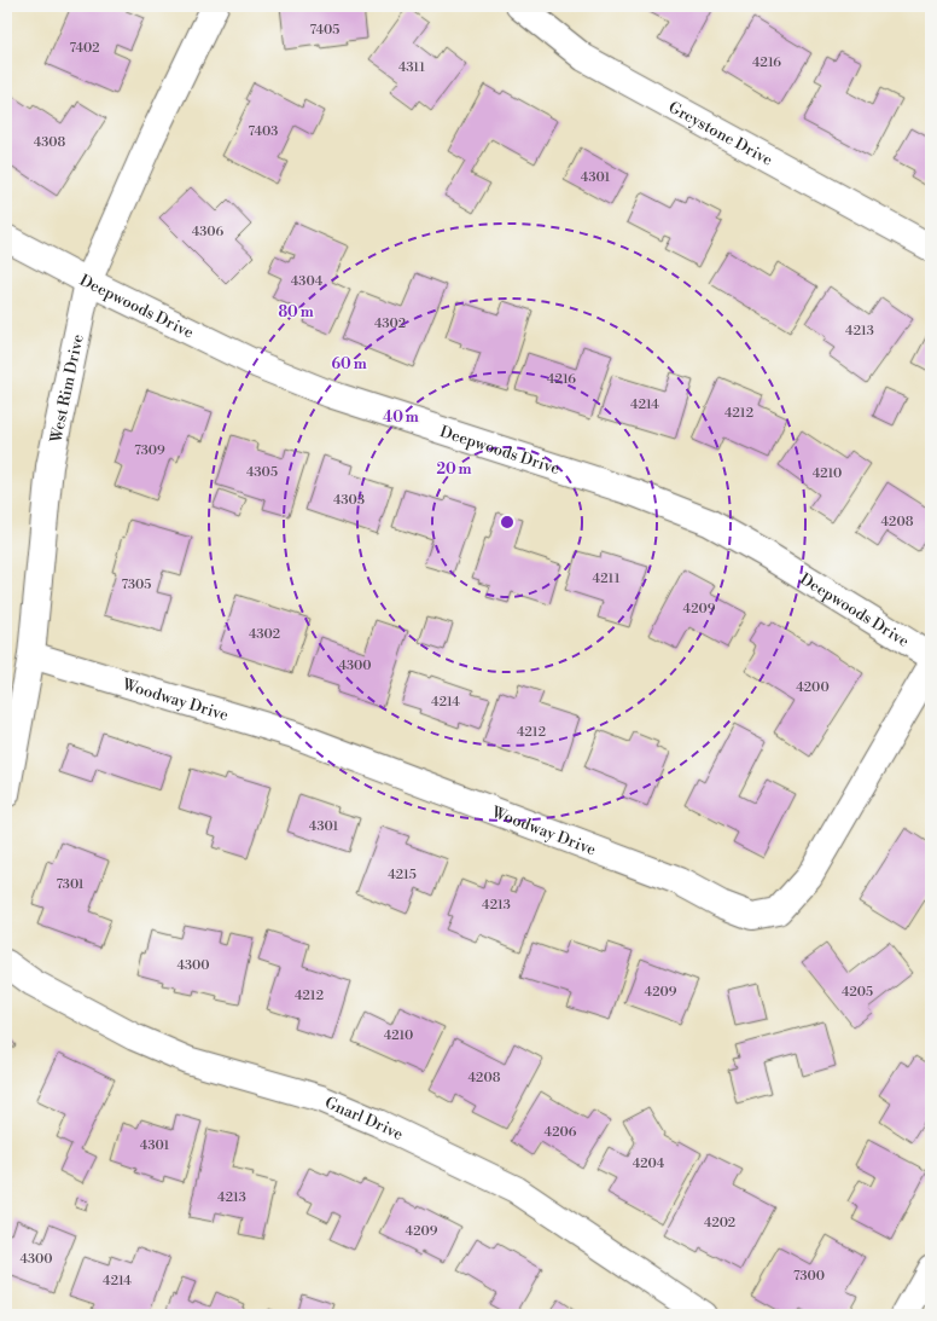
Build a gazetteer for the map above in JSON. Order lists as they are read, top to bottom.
{
  "streets": {
    "street": [
      "Greystone Drive",
      "Deepwoods Drive",
      "West Rim Drive",
      "Woodway Drive",
      "Gnarl Drive"
    ]
  },
  "crossings": [
    ["Deepwoods Drive", "West Rim Drive"],
    ["West Rim Drive", "Woodway Drive"]
  ],
  "house_numbers": [
    "7405",
    "7402",
    "4216",
    "4311",
    "7403",
    "4308",
    "4301",
    "4306",
    "4304",
    "4302",
    "4213",
    "4216",
    "4214",
    "4212",
    "7309",
    "4305",
    "4210",
    "4303",
    "4208",
    "4211",
    "7305",
    "4209",
    "4302",
    "4300",
    "4200",
    "4214",
    "4212",
    "4301",
    "4215",
    "7301",
    "4213",
    "4300",
    "4209",
    "4205",
    "4212",
    "4210",
    "4208",
    "4206",
    "4301",
    "4204",
    "4213",
    "4202",
    "4209",
    "4300",
    "7300",
    "4214"
  ],
  "rings": [
    "80 m",
    "60 m",
    "40 m",
    "20 m"
  ]
}
